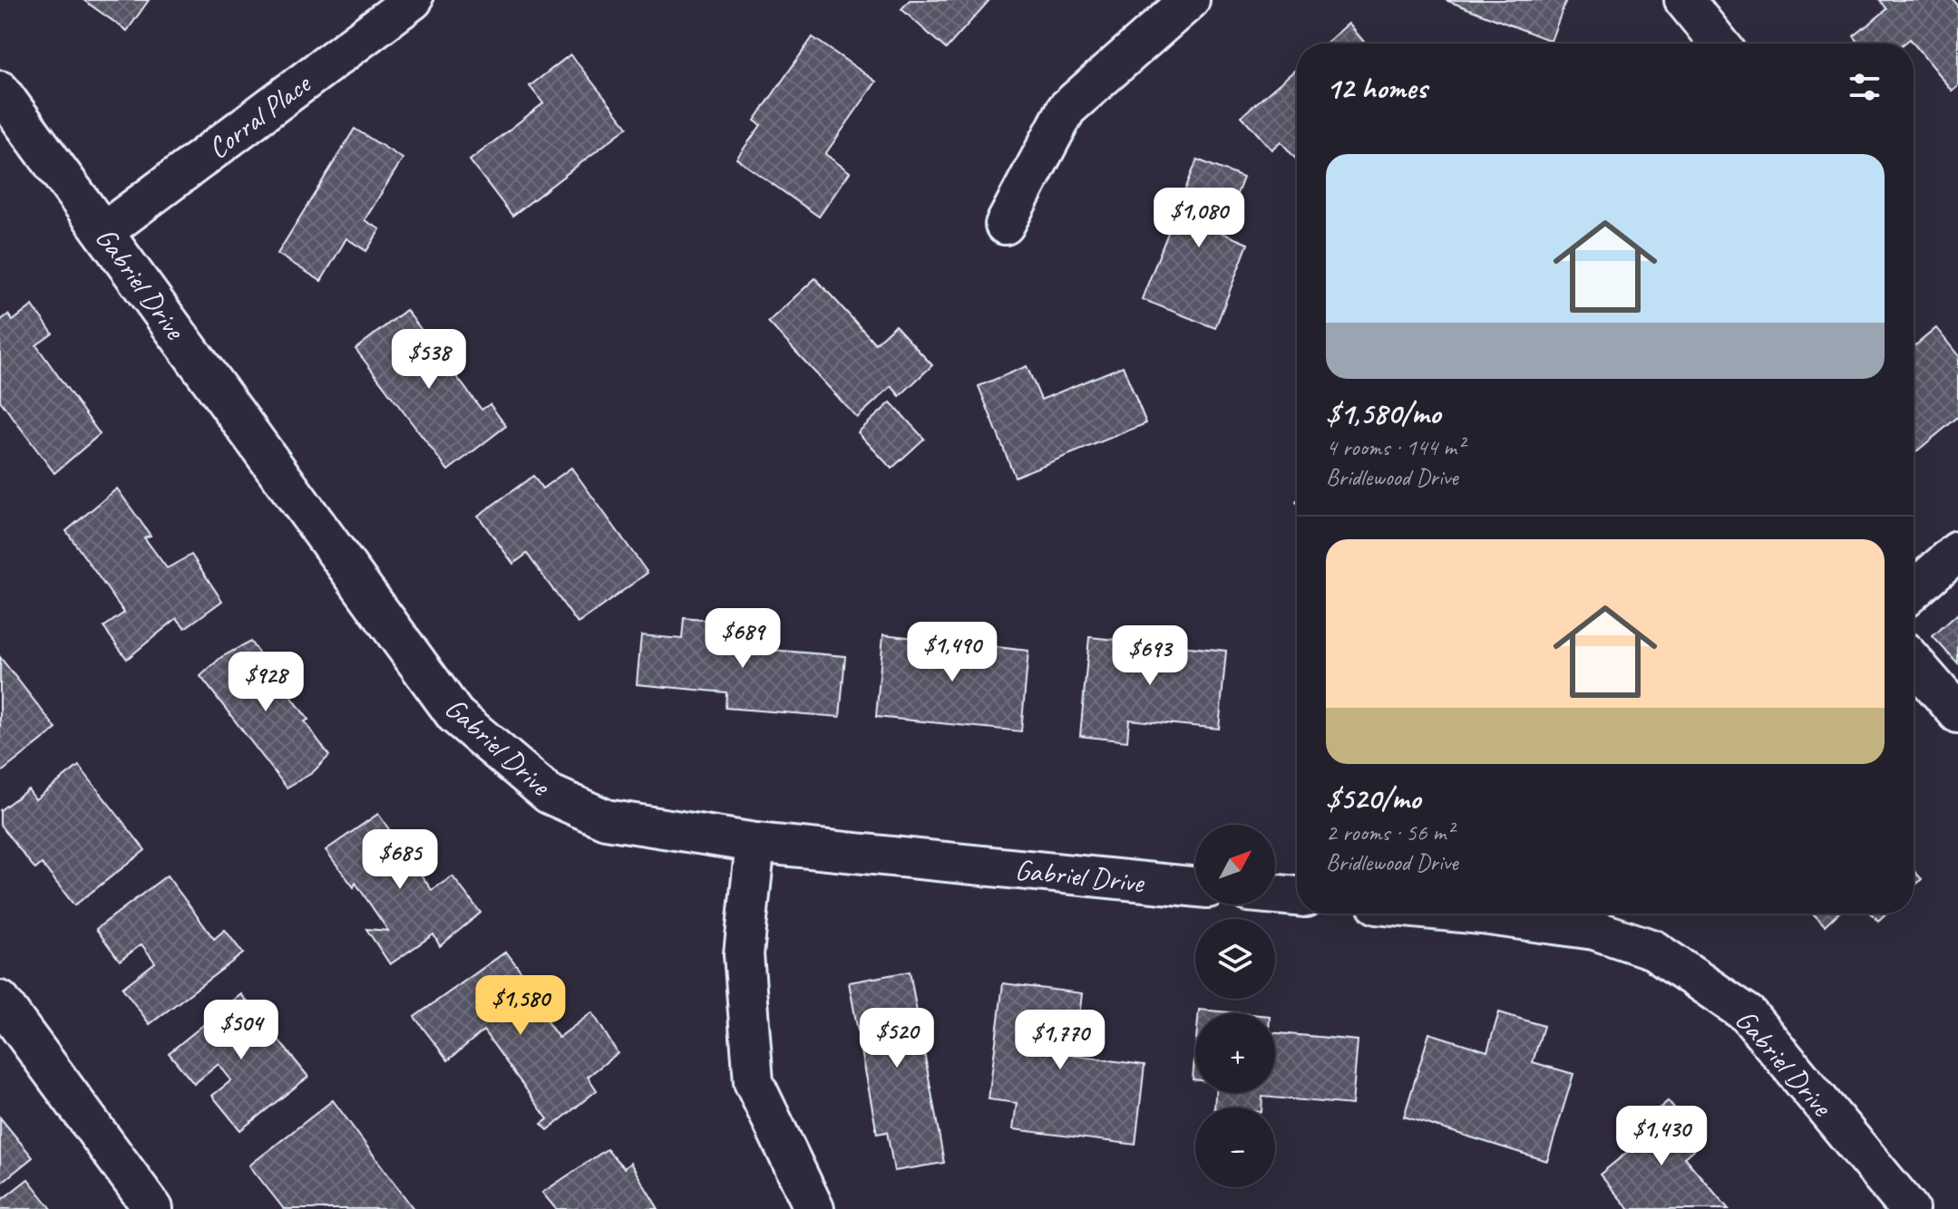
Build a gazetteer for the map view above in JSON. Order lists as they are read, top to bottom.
{
  "streets": {
    "street": ["Corral Place", "Gabriel Drive"]
  },
  "crossings": [
    ["Corral Place", "Gabriel Drive"]
  ],
  "north": "top right",
  "page": {
    "heading": "12 homes",
    "list": [
      {
        "name": "$1,580/mo",
        "note": "4 rooms · 144 m² · Bridlewood Drive"
      },
      {
        "name": "$520/mo",
        "note": "2 rooms · 56 m² · Bridlewood Drive"
      }
    ],
    "price": [
      "$1,080",
      "$538",
      "$689",
      "$1,490",
      "$693",
      "$928",
      "$685",
      "$1,580",
      "$504",
      "$520",
      "$1,770",
      "$1,430"
    ],
    "map_buttons": ["+", "−"]
  }
}
